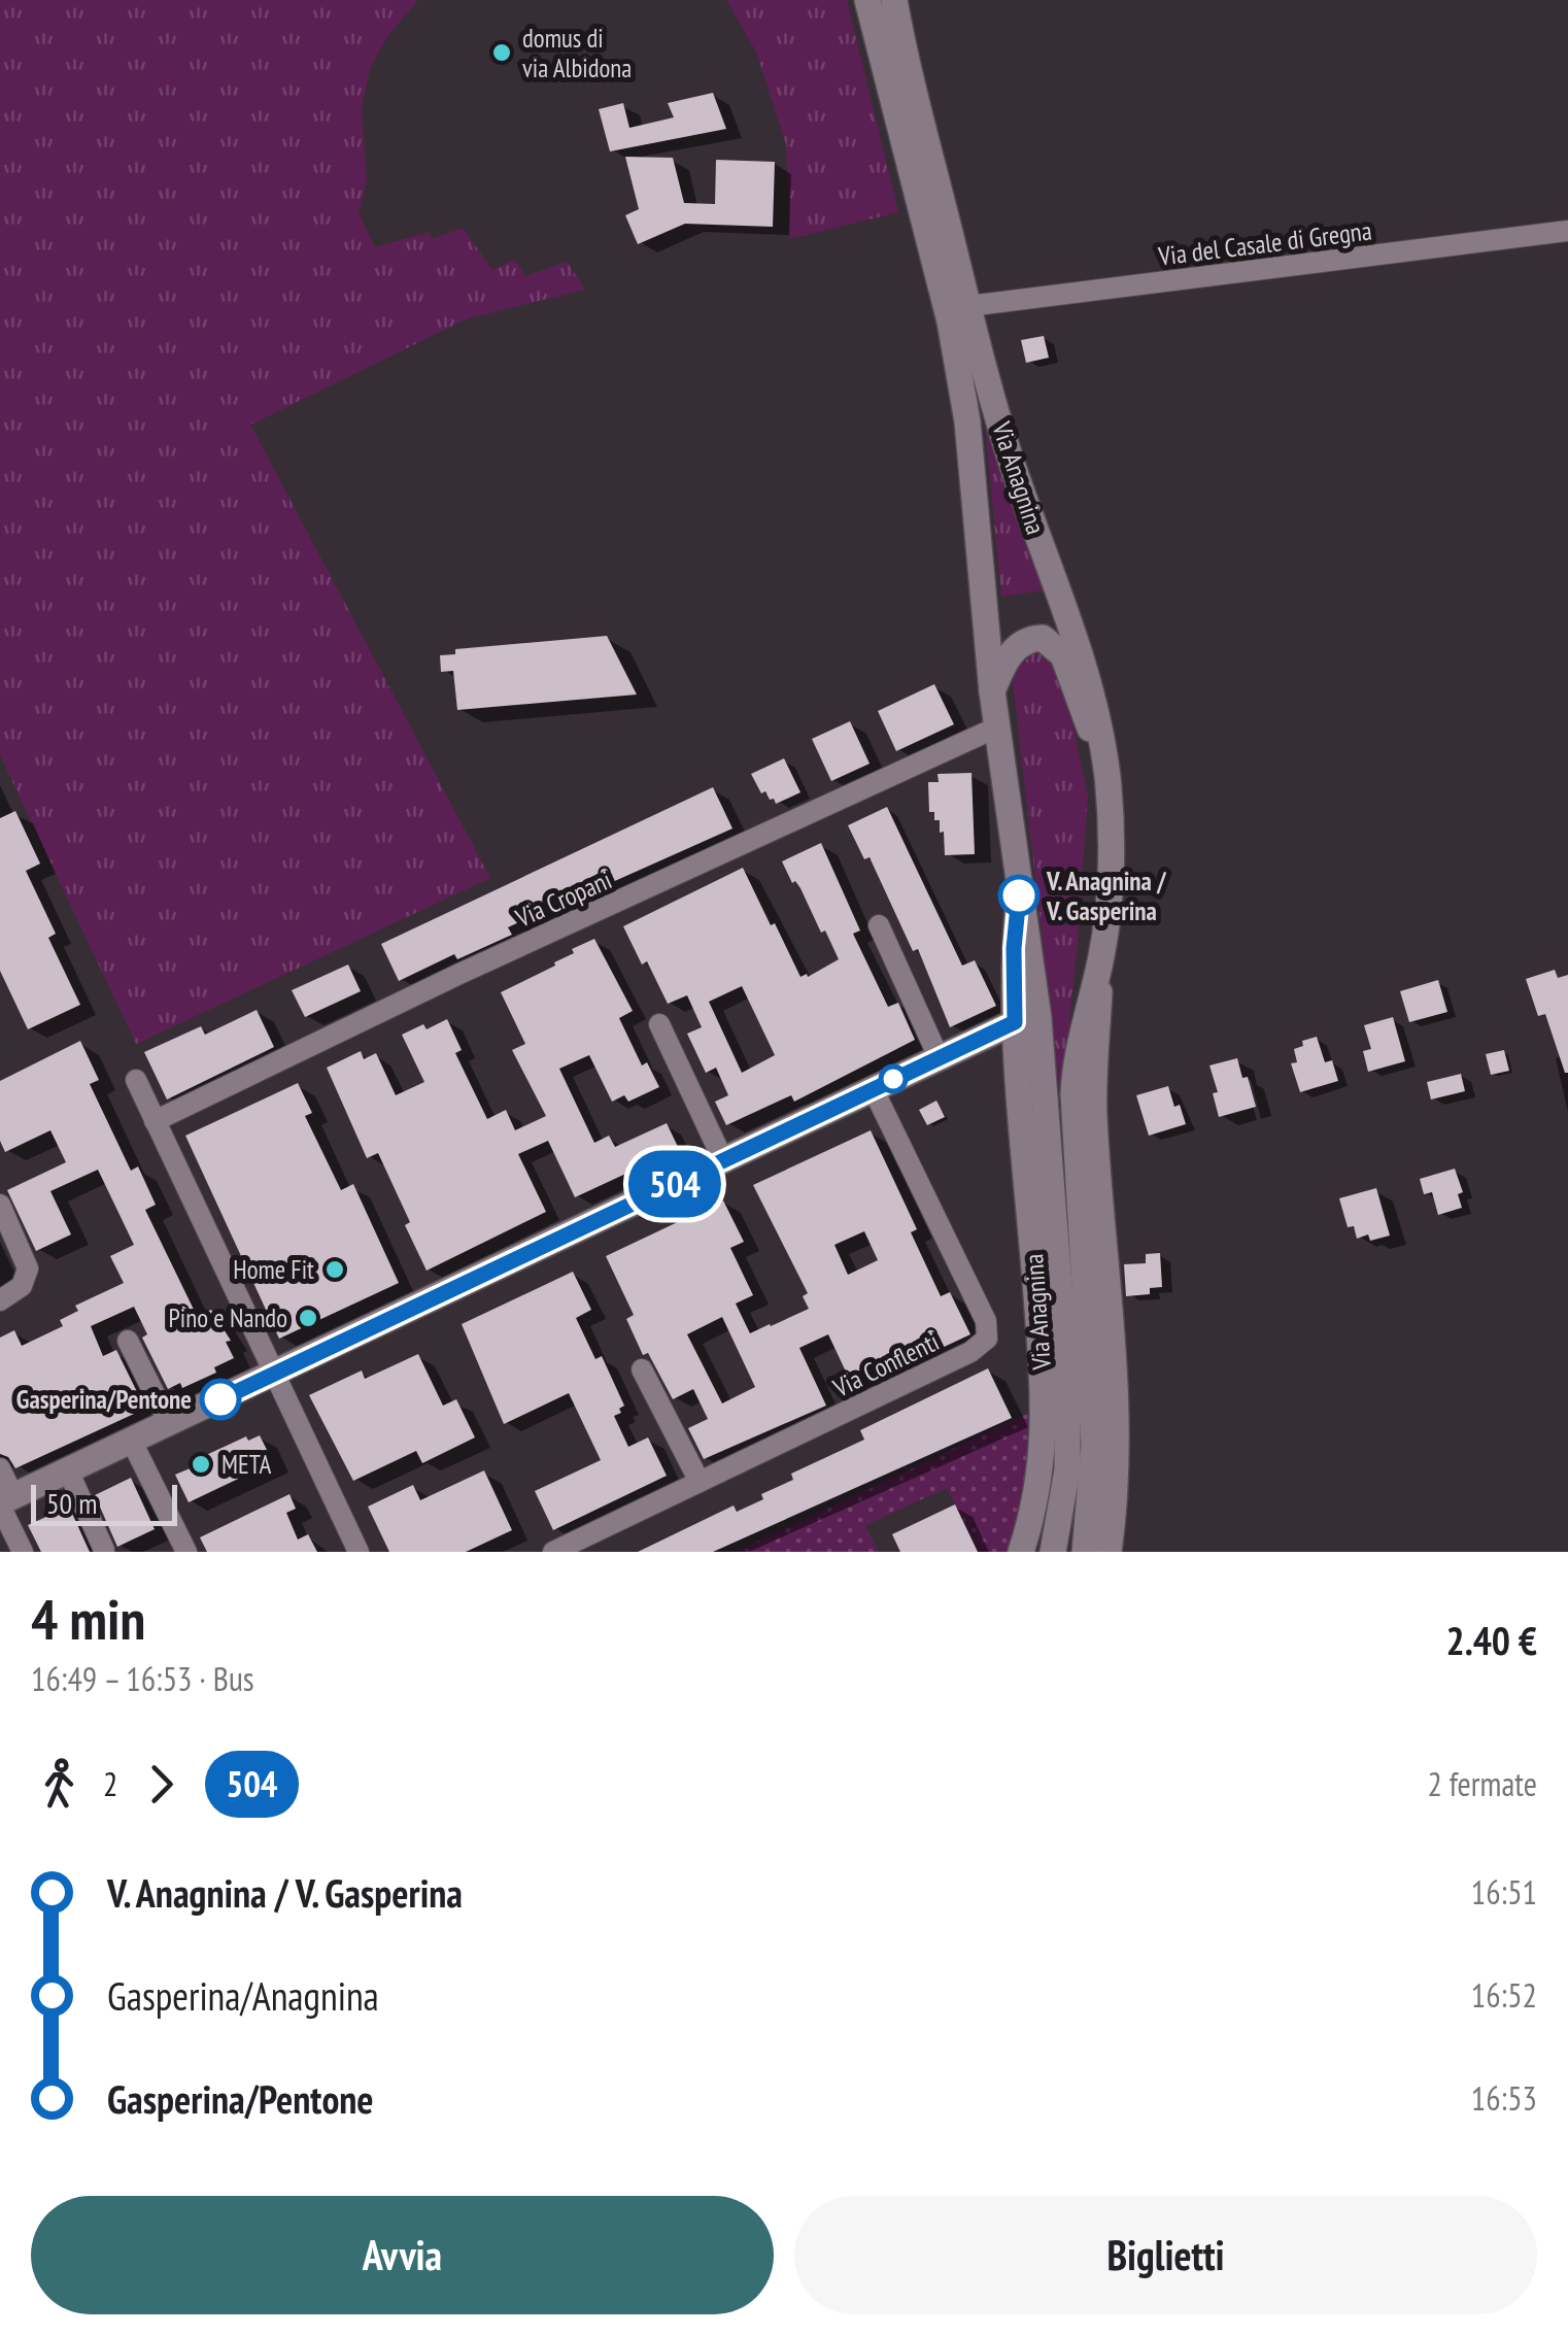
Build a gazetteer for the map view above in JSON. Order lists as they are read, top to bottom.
{
  "streets": {
    "main road": ["Via Anagnina"],
    "street": ["Via del Casale di Gregna", "Via Cropani", "Via Conflenti"]
  },
  "crossings": [
    ["Via del Casale di Gregna", "Via Anagnina"],
    ["Via Anagnina", "Via Cropani"]
  ],
  "places": [
    "domus di via Albidona",
    "V. Anagnina / V. Gasperina",
    "Home Fit",
    "Pino e Nando",
    "Gasperina/Pentone",
    "META"
  ],
  "lines": ["bus line 504"],
  "scale_bar": "50 m",
  "page": {
    "on_map": "504",
    "scale": "50 m",
    "heading": ["4 min", "16:49 – 16:53 · Bus", "2.40 €"],
    "legs": ["2", "504", "2 fermate"],
    "list": [
      {
        "name": "V. Anagnina / V. Gasperina",
        "value": "16:51"
      },
      {
        "name": "Gasperina/Anagnina",
        "value": "16:52"
      },
      {
        "name": "Gasperina/Pentone",
        "value": "16:53"
      }
    ],
    "buttons": ["Avvia", "Biglietti"]
  }
}
